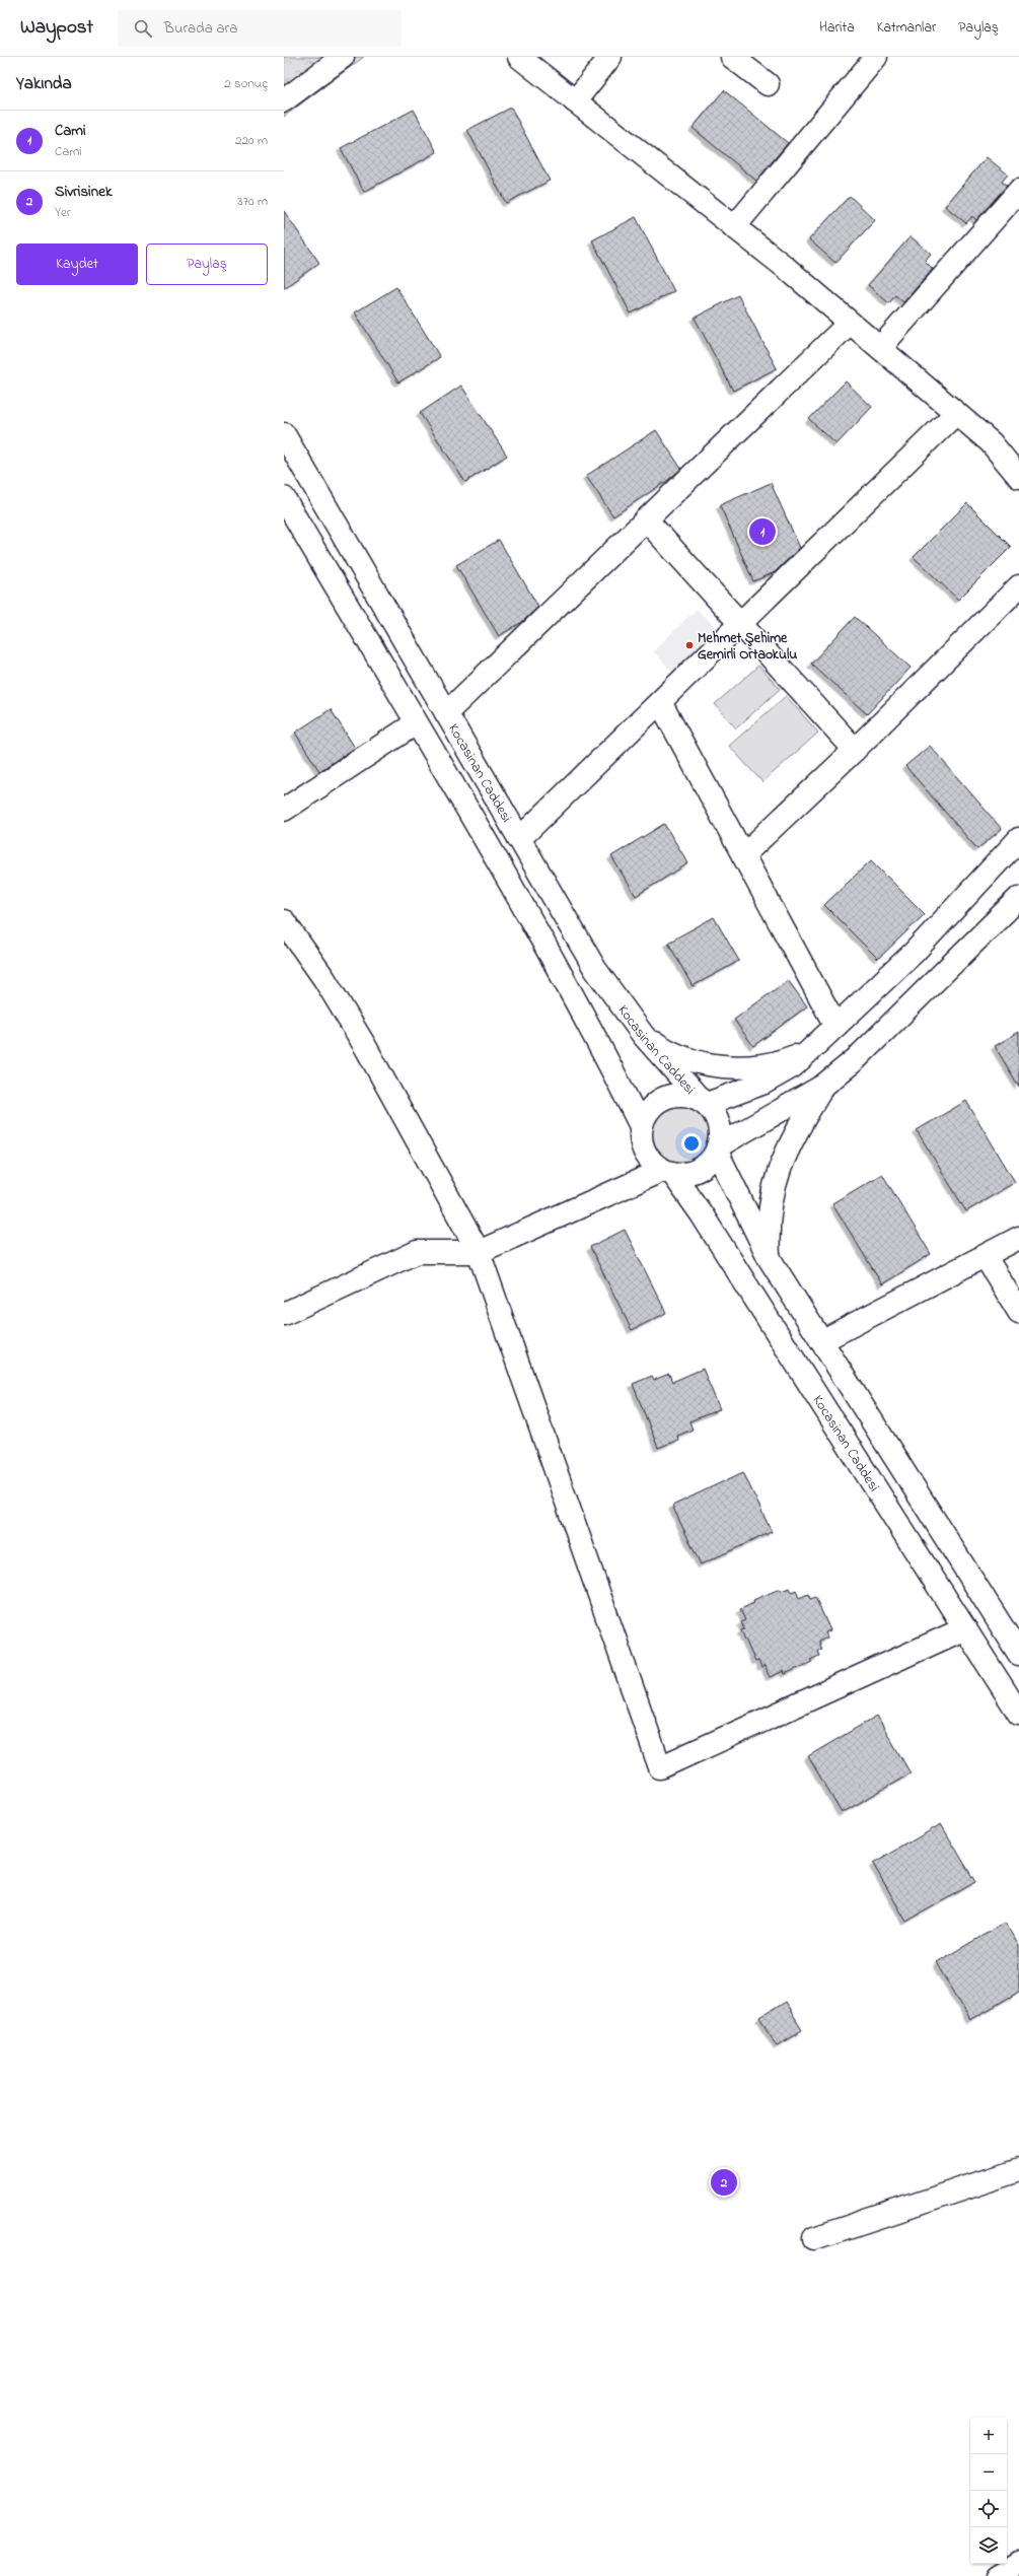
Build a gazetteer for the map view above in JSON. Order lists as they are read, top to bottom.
{
  "streets": {
    "street": ["Kocasinan Caddesi"]
  },
  "places": ["Mehmet Şehime Gemirli Ortaokulu"],
  "page": {
    "header": "Waypost",
    "search": "Burada ara",
    "nav": ["Harita", "Katmanlar", "Paylaş"],
    "heading": ["Yakında", "2 sonuç"],
    "list": [
      {
        "mark": "1",
        "name": "Cami",
        "note": "Cami",
        "value": "220 m"
      },
      {
        "mark": "2",
        "name": "Sivrisinek",
        "note": "Yer",
        "value": "370 m"
      }
    ],
    "buttons": ["Kaydet", "Paylaş"],
    "pins": ["1", "2"],
    "map_buttons": ["+", "−"]
  }
}
